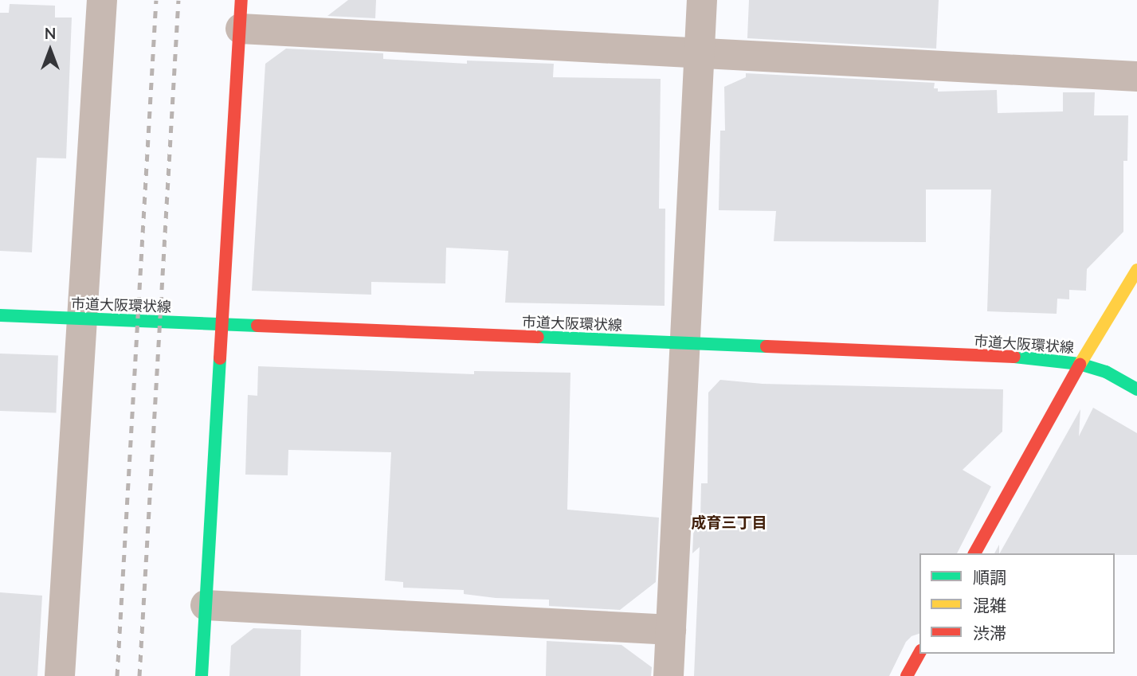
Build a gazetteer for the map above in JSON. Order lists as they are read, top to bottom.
{
  "streets": {
    "main road": ["市道大阪環状線"]
  },
  "districts": ["成育三丁目"],
  "legend": ["順調", "混雑", "渋滞"],
  "north": "top"
}
